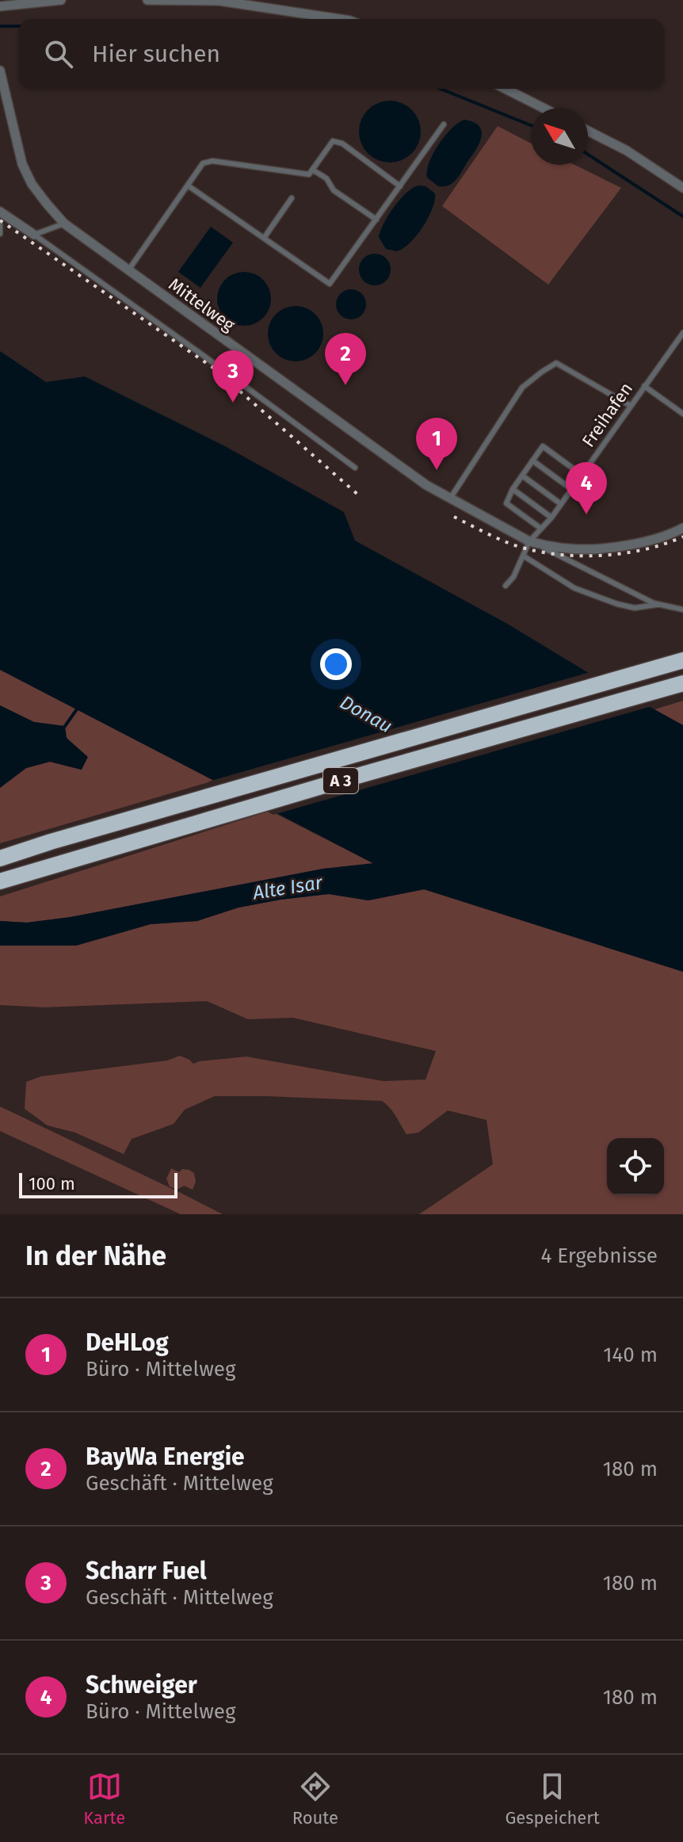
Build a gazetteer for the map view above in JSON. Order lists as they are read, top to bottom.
{
  "streets": {
    "highway": ["A 3"],
    "street": ["Mittelweg"],
    "lane": ["Freihafen"]
  },
  "crossings": [
    ["Mittelweg", "Freihafen"]
  ],
  "water": ["Donau", "Alte Isar"],
  "scale_bar": "100 m",
  "north": "top left",
  "page": {
    "search": "Hier suchen",
    "pins": [
      "2",
      "3",
      "1",
      "4"
    ],
    "scale": "100 m",
    "heading": ["In der Nähe", "4 Ergebnisse"],
    "list": [
      {
        "mark": "1",
        "name": "DeHLog",
        "note": "Büro · Mittelweg",
        "value": "140 m"
      },
      {
        "mark": "2",
        "name": "BayWa Energie",
        "note": "Geschäft · Mittelweg",
        "value": "180 m"
      },
      {
        "mark": "3",
        "name": "Scharr Fuel",
        "note": "Geschäft · Mittelweg",
        "value": "180 m"
      },
      {
        "mark": "4",
        "name": "Schweiger",
        "note": "Büro · Mittelweg",
        "value": "180 m"
      }
    ],
    "nav": ["Karte", "Route", "Gespeichert"]
  }
}
